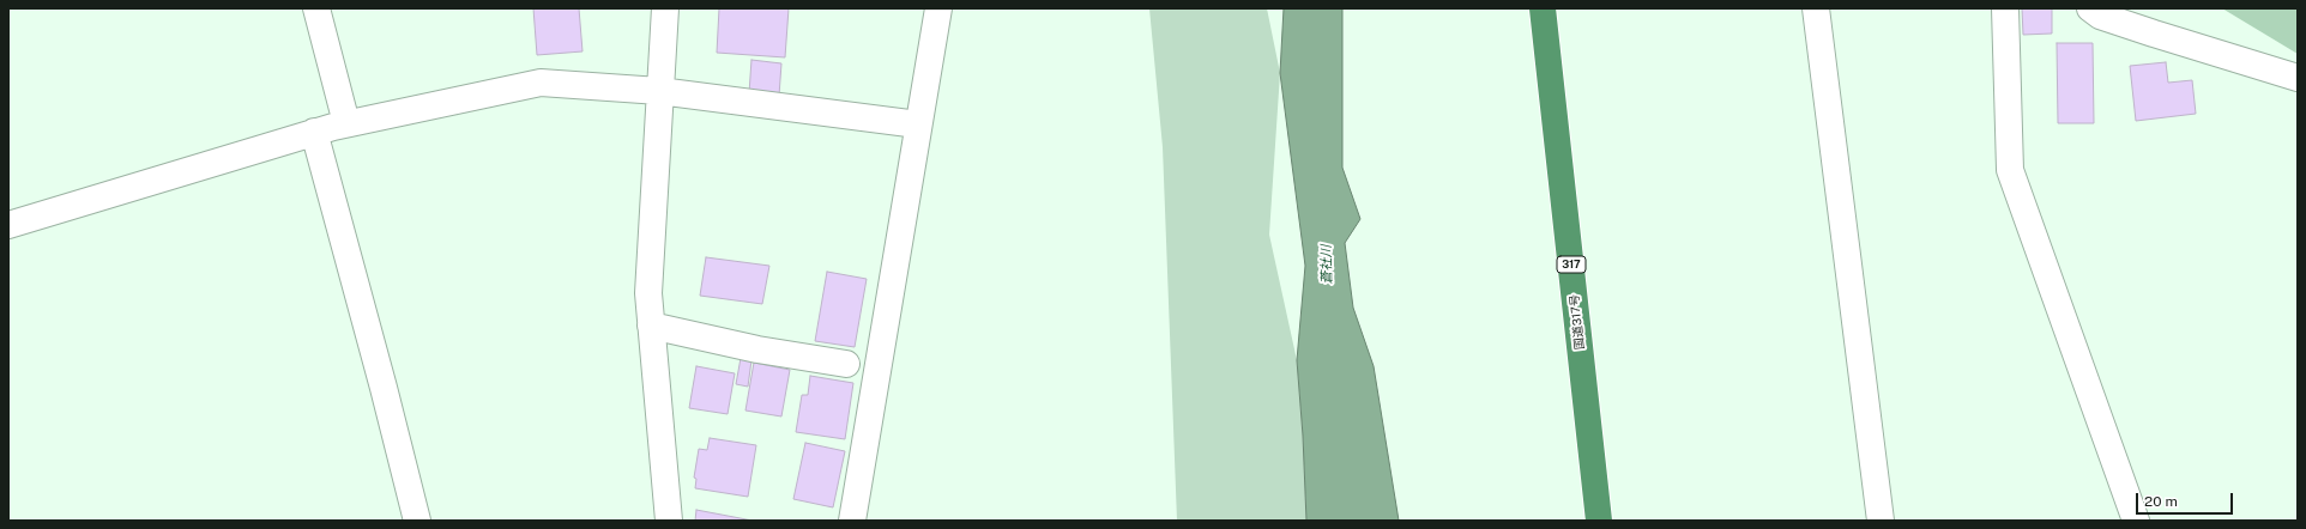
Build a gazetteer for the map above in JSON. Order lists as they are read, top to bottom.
{
  "streets": {
    "highway": ["317", "国道317号"]
  },
  "water": ["蒼社川"],
  "scale_bar": "20 m"
}
